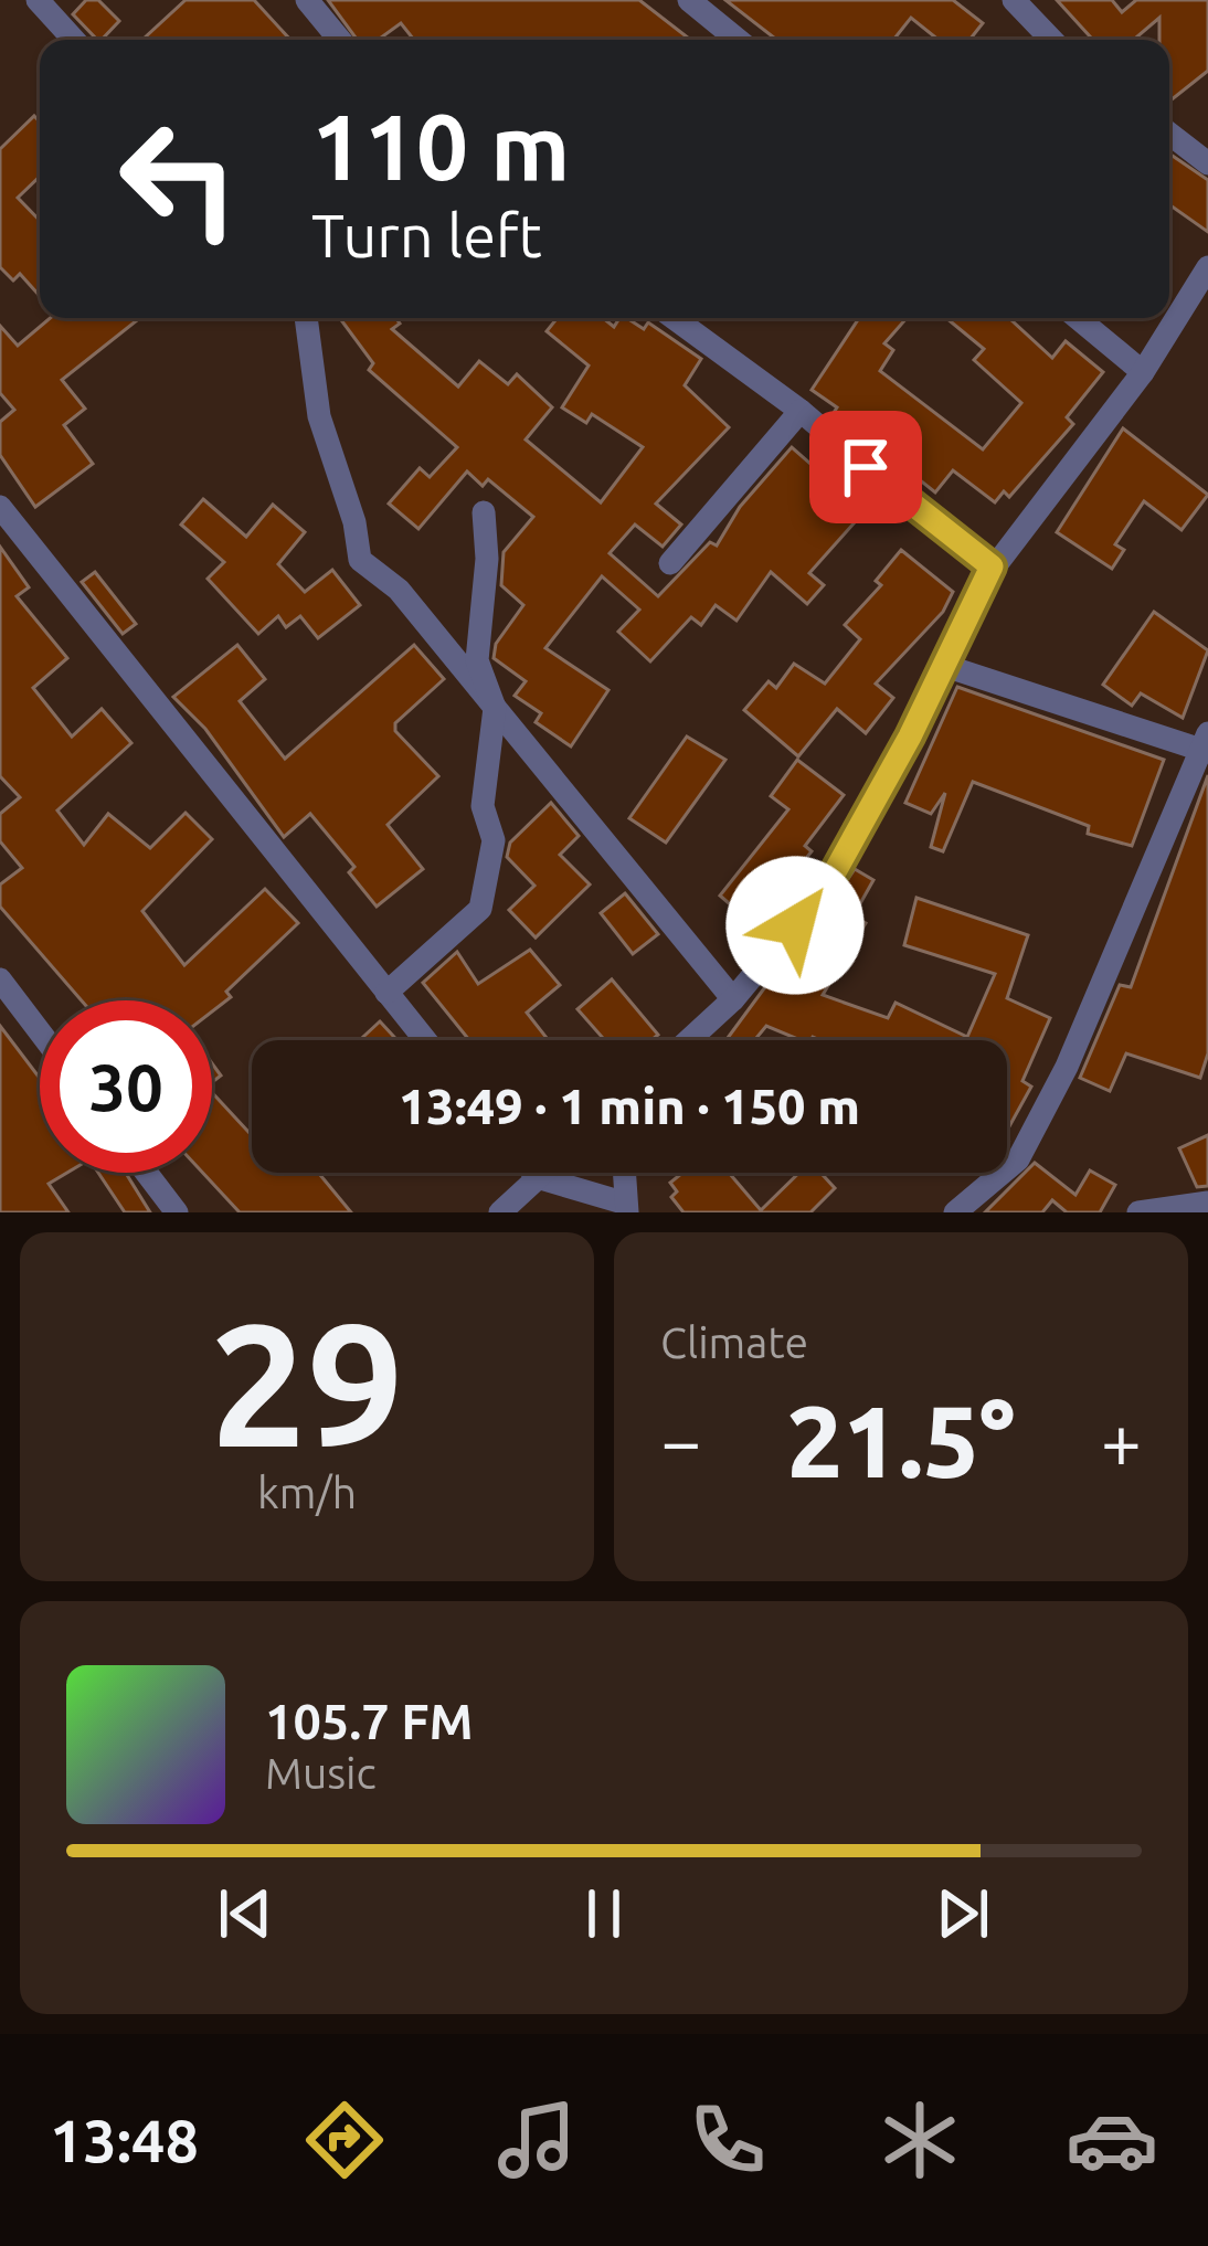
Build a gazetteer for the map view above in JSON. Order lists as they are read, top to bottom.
{
  "page": {
    "turn": ["110 m", "Turn left"],
    "limit": "30",
    "trip": "13:49 · 1 min · 150 m",
    "tile": [
      ["29", "km/h"],
      "Climate"
    ],
    "heat": ["−", "21.5°", "+"],
    "song": ["105.7 FM", "Music"],
    "tabs": "13:48"
  }
}
